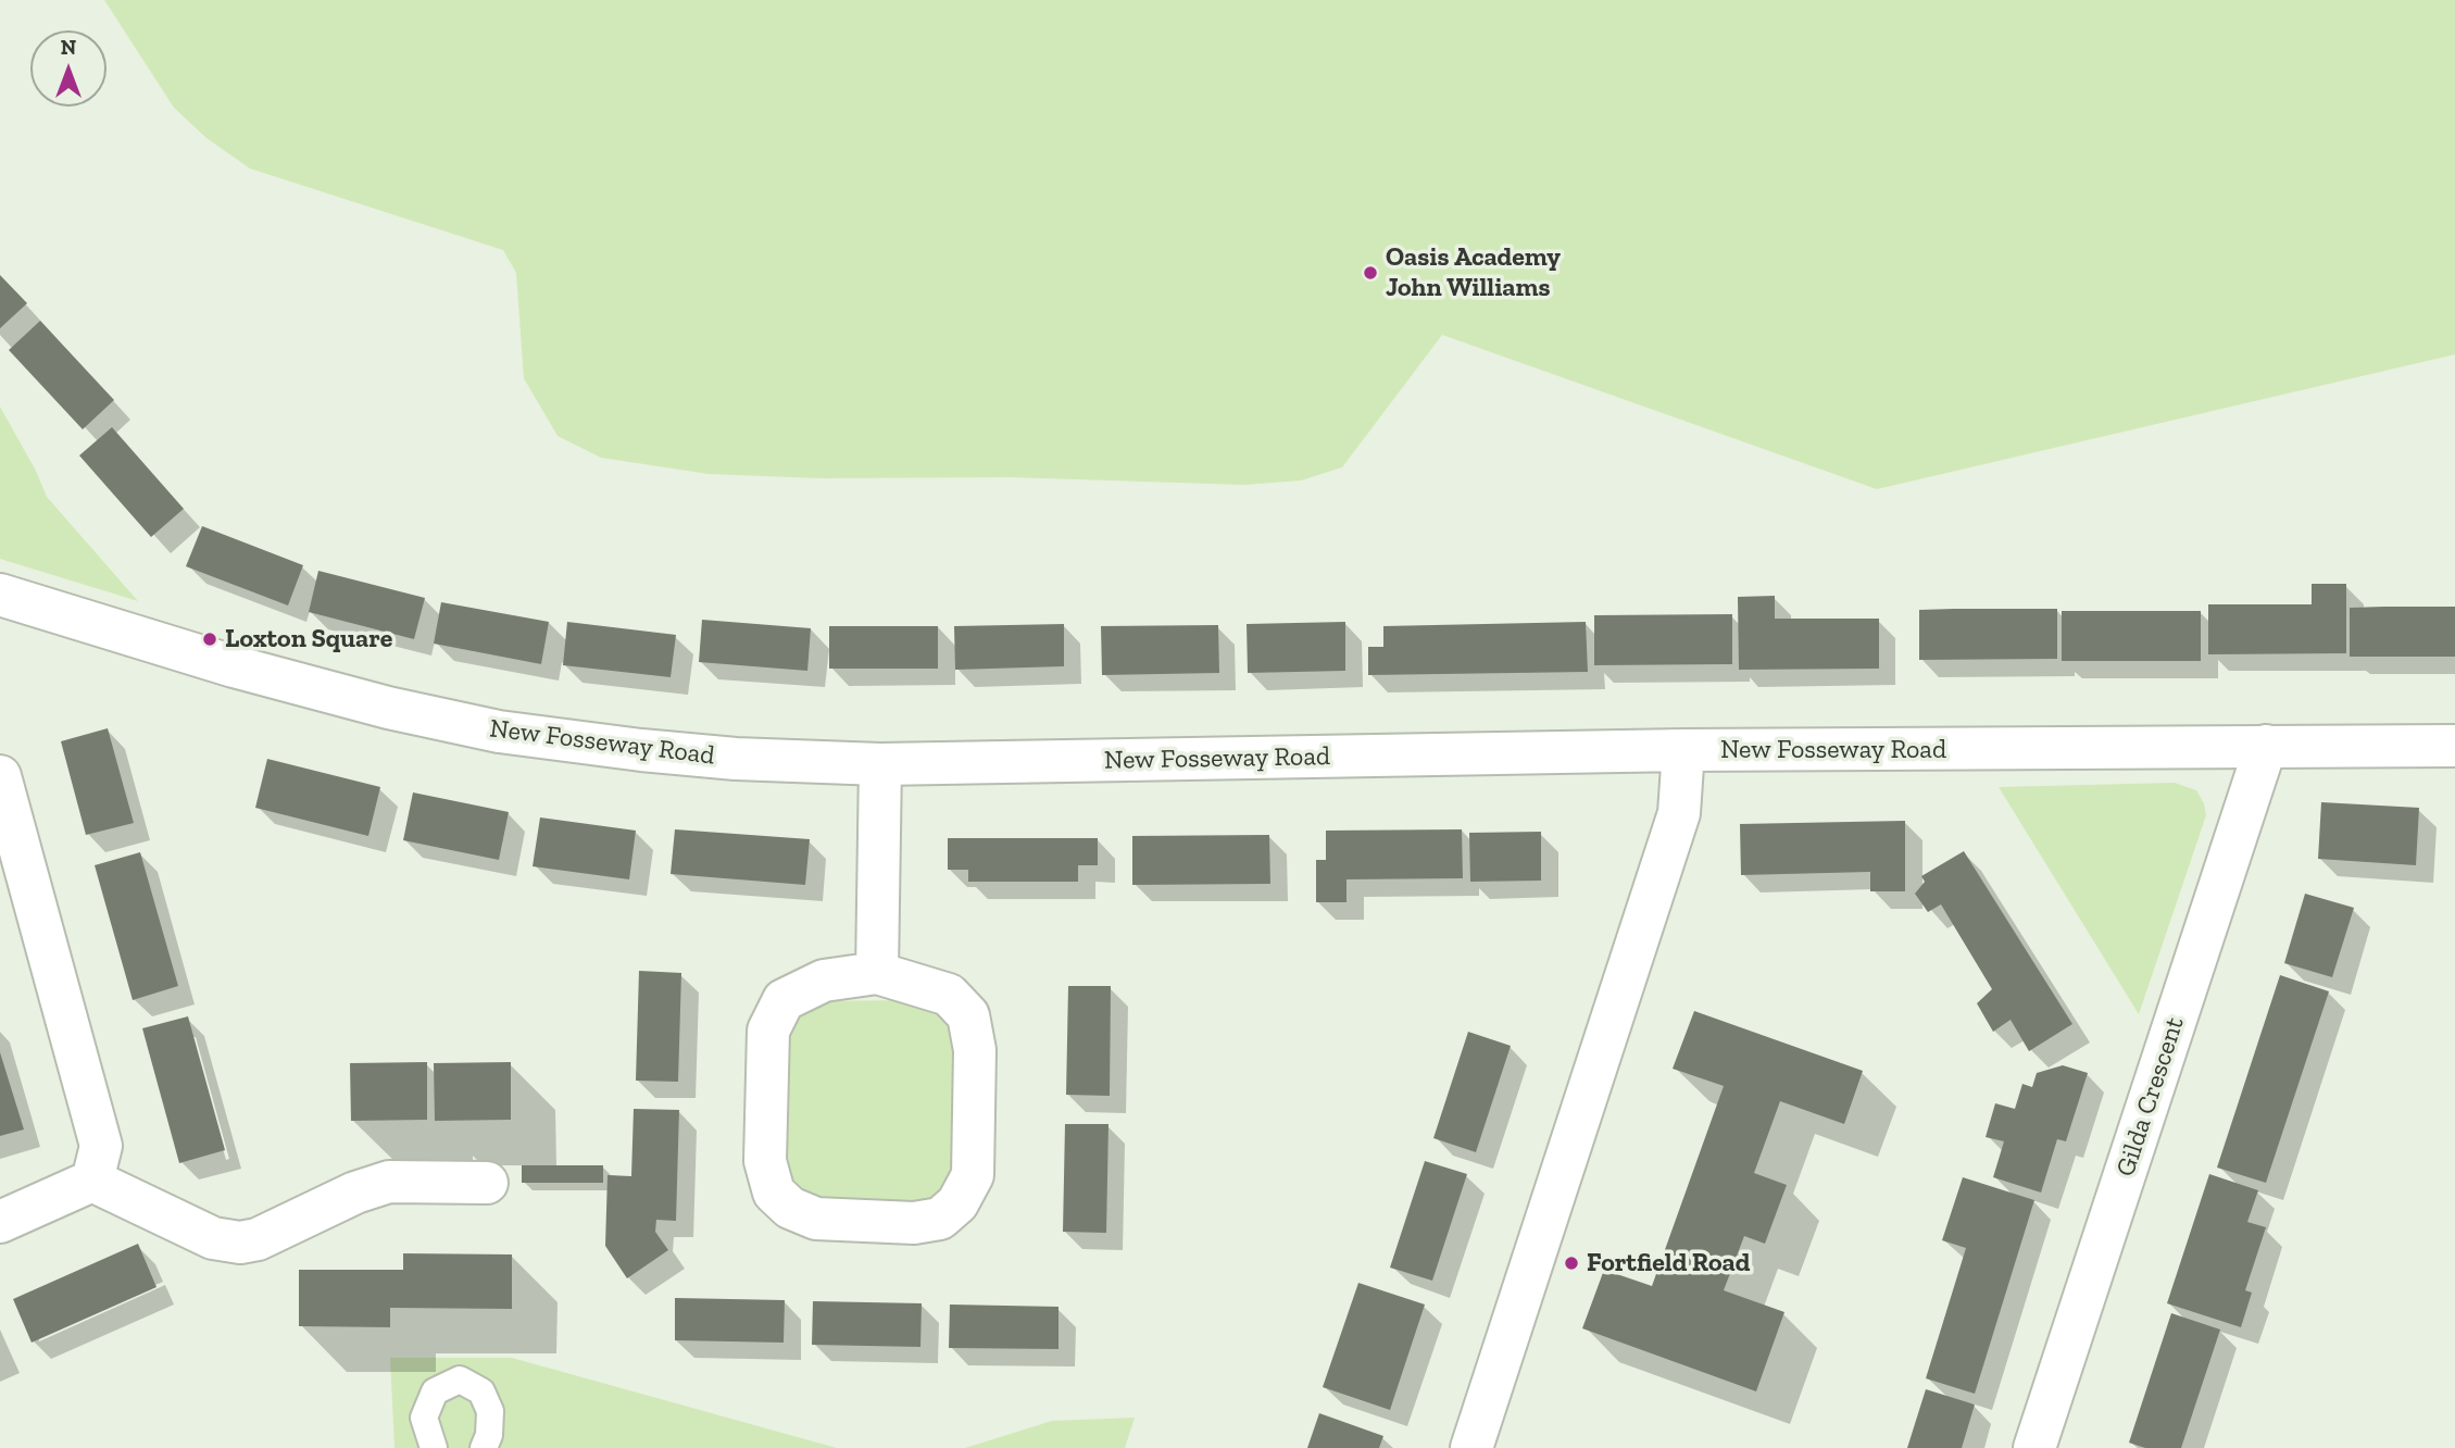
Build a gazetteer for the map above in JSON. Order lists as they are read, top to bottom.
{
  "streets": {
    "street": ["New Fosseway Road", "Gilda Crescent"]
  },
  "crossings": [
    ["New Fosseway Road", "Gilda Crescent"]
  ],
  "places": ["Oasis Academy John Williams", "Loxton Square", "Fortfield Road"],
  "north": "top"
}
